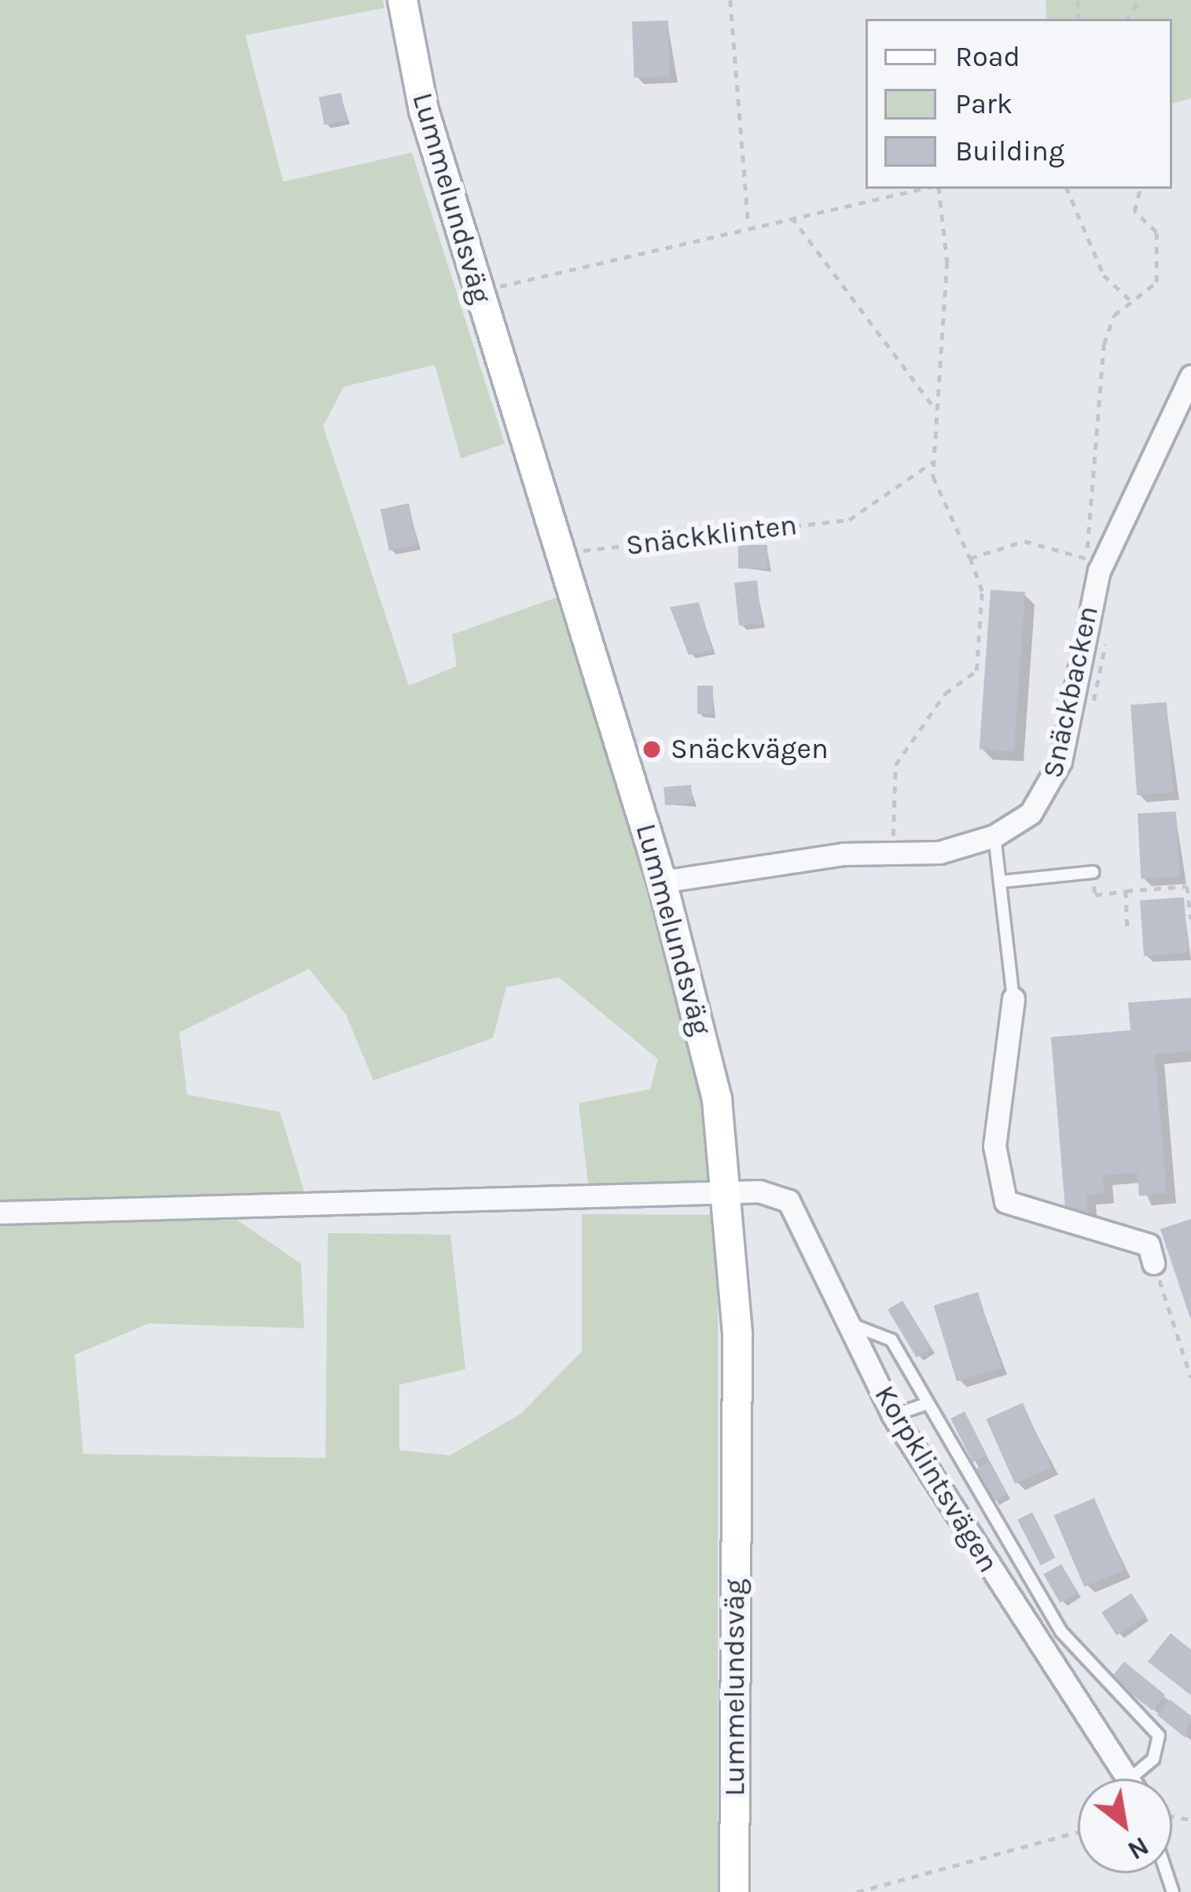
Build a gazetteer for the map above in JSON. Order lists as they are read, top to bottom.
{
  "streets": {
    "main road": ["Lummelundsväg"],
    "street": ["Snäckbacken", "Korpklintsvägen"],
    "path": ["Snäckklinten"]
  },
  "crossings": [
    ["Lummelundsväg", "Snäckbacken"],
    ["Lummelundsväg", "Korpklintsvägen"]
  ],
  "places": ["Snäckvägen"],
  "legend": ["Road", "Park", "Building"],
  "north": "bottom right"
}
